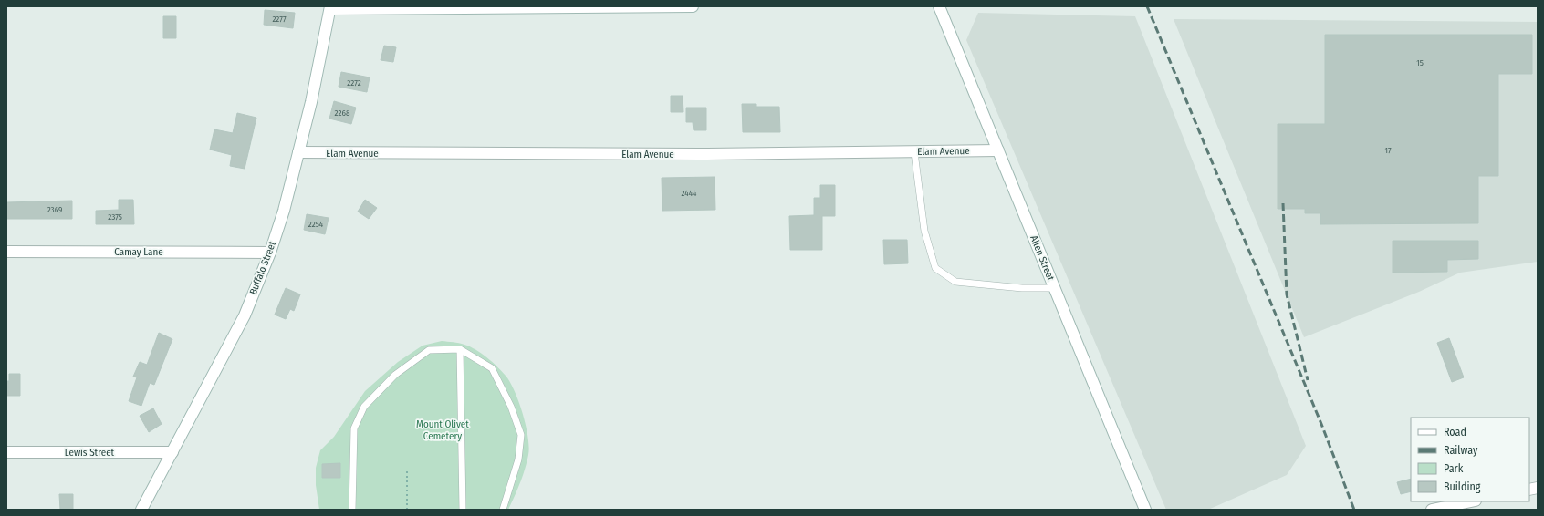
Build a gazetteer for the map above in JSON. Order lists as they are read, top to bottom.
{
  "streets": {
    "street": [
      "Elam Avenue",
      "Camay Lane",
      "Allen Street",
      "Buffalo Street",
      "Lewis Street"
    ]
  },
  "crossings": [
    ["Elam Avenue", "Allen Street"],
    ["Elam Avenue", "Buffalo Street"],
    ["Camay Lane", "Buffalo Street"],
    ["Buffalo Street", "Lewis Street"]
  ],
  "parks": ["Mount Olivet Cemetery"],
  "house_numbers": [
    "2277",
    "15",
    "2272",
    "2268",
    "17",
    "2444",
    "2369",
    "2375",
    "2254"
  ],
  "legend": [
    "Road",
    "Railway",
    "Park",
    "Building"
  ]
}
